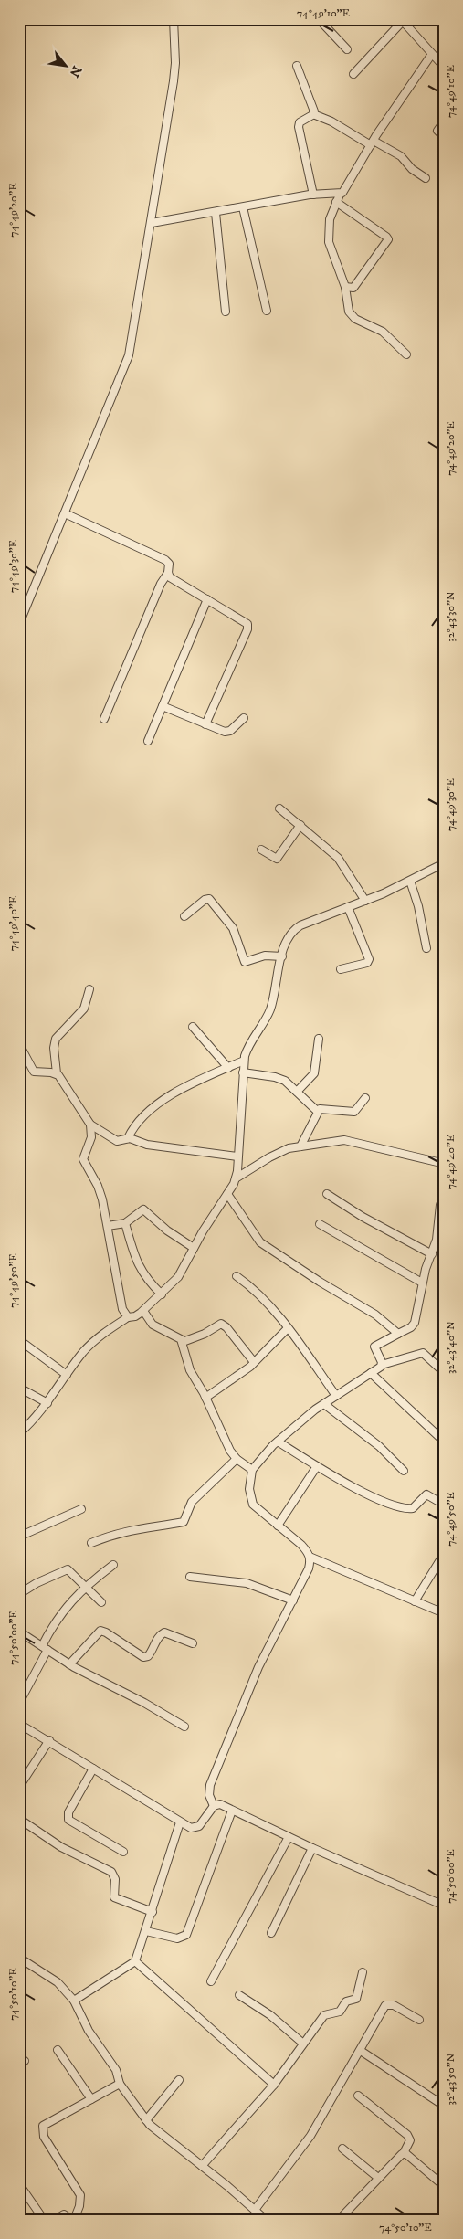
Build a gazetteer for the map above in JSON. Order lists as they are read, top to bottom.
{
  "north": "bottom right",
  "coordinates": [
    "74°49'10\"E",
    "74°49'20\"E",
    "74°49'30\"E",
    "32°43'30\"N",
    "74°49'40\"E",
    "74°49'50\"E",
    "32°43'40\"N",
    "74°50'00\"E",
    "74°50'10\"E",
    "32°43'50\"N"
  ]
}
